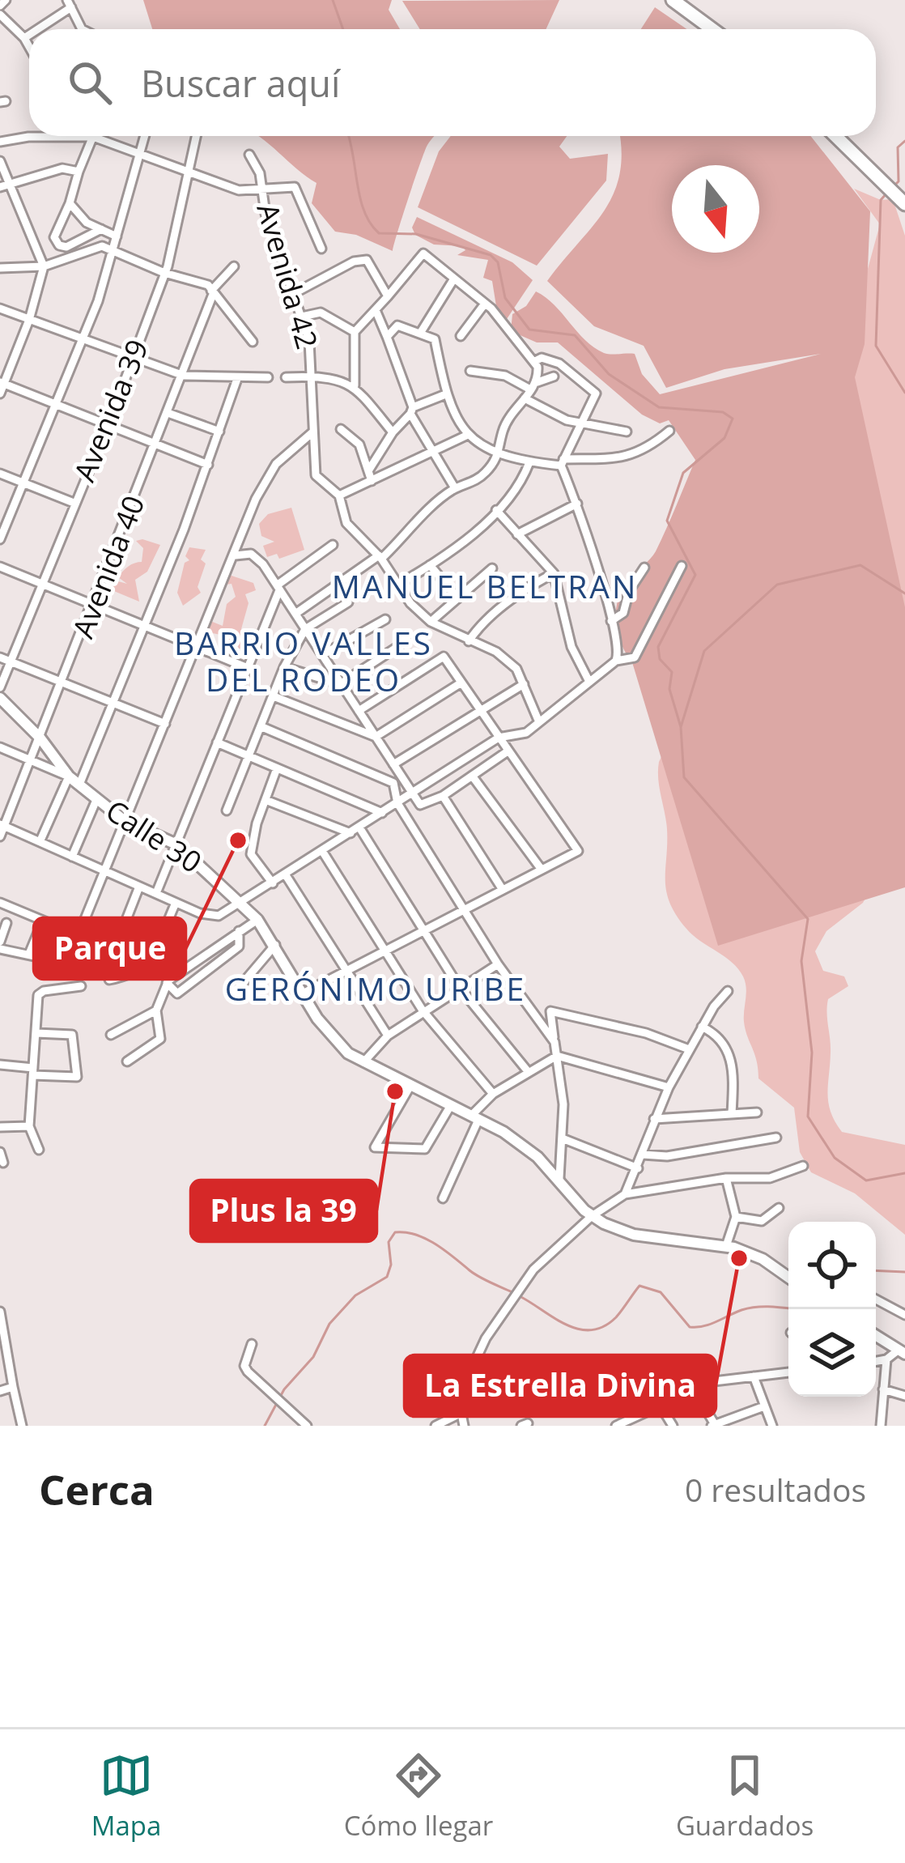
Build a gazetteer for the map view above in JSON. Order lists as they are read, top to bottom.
{
  "streets": {
    "main road": ["Calle 30"],
    "street": ["Avenida 42", "Avenida 39", "Avenida 40"]
  },
  "crossings": [
    ["Avenida 42", "Avenida 39"],
    ["Avenida 40", "Calle 30"]
  ],
  "districts": ["MANUEL BELTRAN", "BARRIO VALLES DEL RODEO", "GERÓNIMO URIBE"],
  "places": ["Parque", "Plus la 39", "La Estrella Divina"],
  "north": "bottom",
  "page": {
    "search": "Buscar aquí",
    "heading": ["Cerca", "0 resultados"],
    "nav": ["Mapa", "Cómo llegar", "Guardados"]
  }
}
